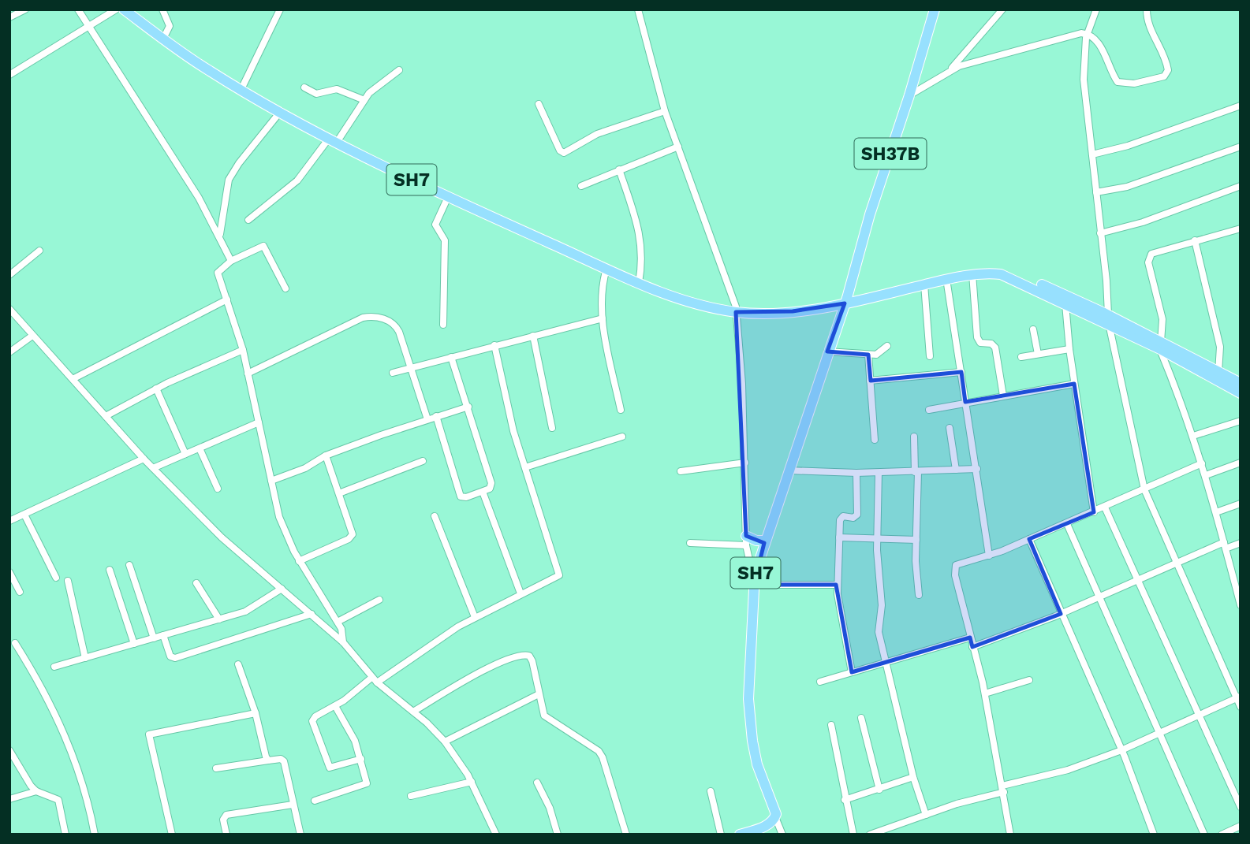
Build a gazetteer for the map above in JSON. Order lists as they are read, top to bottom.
{
  "streets": {
    "main road": ["SH37B", "SH7"]
  },
  "crossings": [
    ["SH37B", "SH7"]
  ]
}
